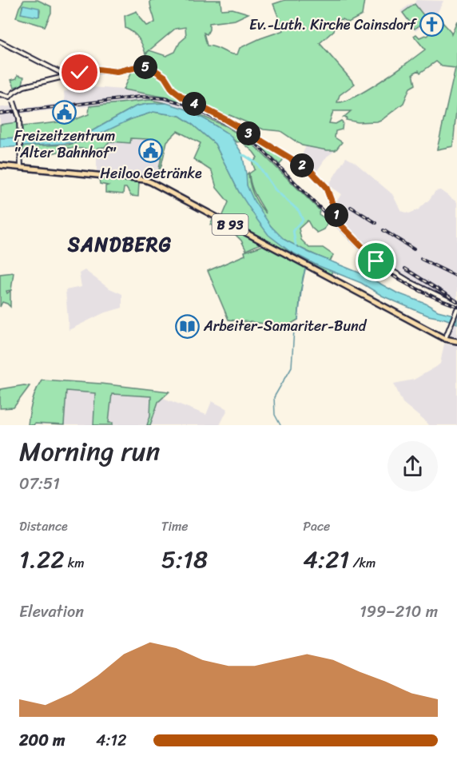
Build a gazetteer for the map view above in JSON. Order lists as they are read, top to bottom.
{
  "streets": {
    "main road": ["B 93"]
  },
  "districts": ["SANDBERG"],
  "places": {
    "church": ["Ev.-Luth. Kirche Cainsdorf"],
    "public building": ["Freizeitzentrum \"Alter Bahnhof\"", "Heiloo Getränke"],
    "library": ["Arbeiter-Samariter-Bund"]
  },
  "page": {
    "pins": [
      "5",
      "4",
      "3",
      "2",
      "1"
    ],
    "heading": ["Morning run", "07:51"],
    "stats": [
      ["Distance", "1.22 km"],
      ["Time", "5:18"],
      ["Pace", "4:21 /km"]
    ],
    "chart": ["Elevation", "199–210 m"],
    "list": [
      {
        "name": "200 m",
        "note": "4:12"
      }
    ]
  }
}
